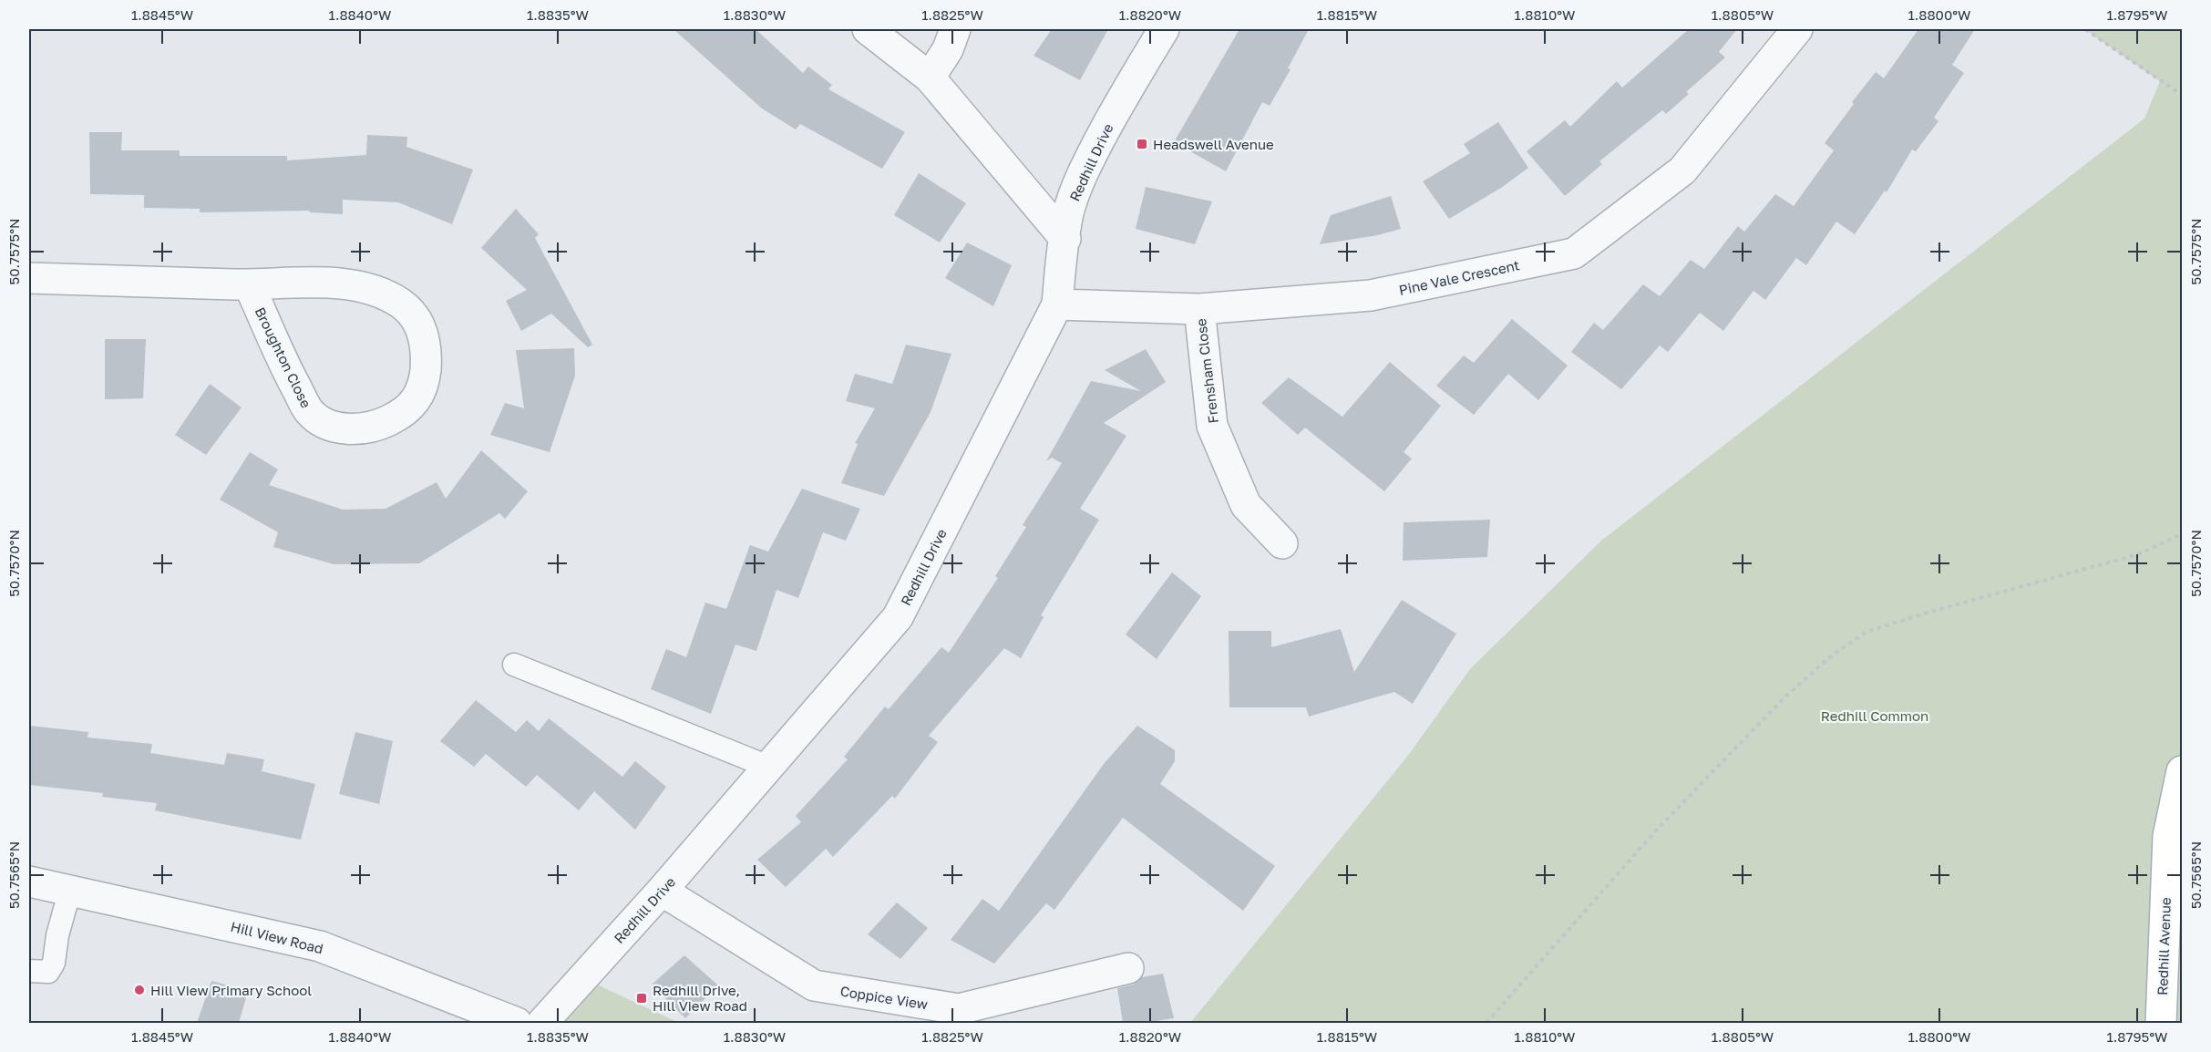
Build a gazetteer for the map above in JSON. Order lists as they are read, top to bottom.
{
  "streets": {
    "main road": ["Redhill Avenue"],
    "street": [
      "Redhill Drive",
      "Pine Vale Crescent",
      "Broughton Close",
      "Frensham Close",
      "Hill View Road",
      "Coppice View"
    ]
  },
  "crossings": [
    ["Redhill Drive", "Pine Vale Crescent"],
    ["Redhill Drive", "Coppice View"],
    ["Pine Vale Crescent", "Frensham Close"]
  ],
  "parks": ["Redhill Common"],
  "places": {
    "transit": ["Headswell Avenue", "Redhill Drive, Hill View Road"],
    "other": ["Hill View Primary School"]
  },
  "coordinates": [
    "1.8845°W",
    "1.8840°W",
    "1.8835°W",
    "1.8830°W",
    "1.8825°W",
    "1.8820°W",
    "1.8815°W",
    "1.8810°W",
    "1.8805°W",
    "1.8800°W",
    "1.8795°W",
    "50.7575°N",
    "50.7570°N",
    "50.7565°N"
  ]
}
